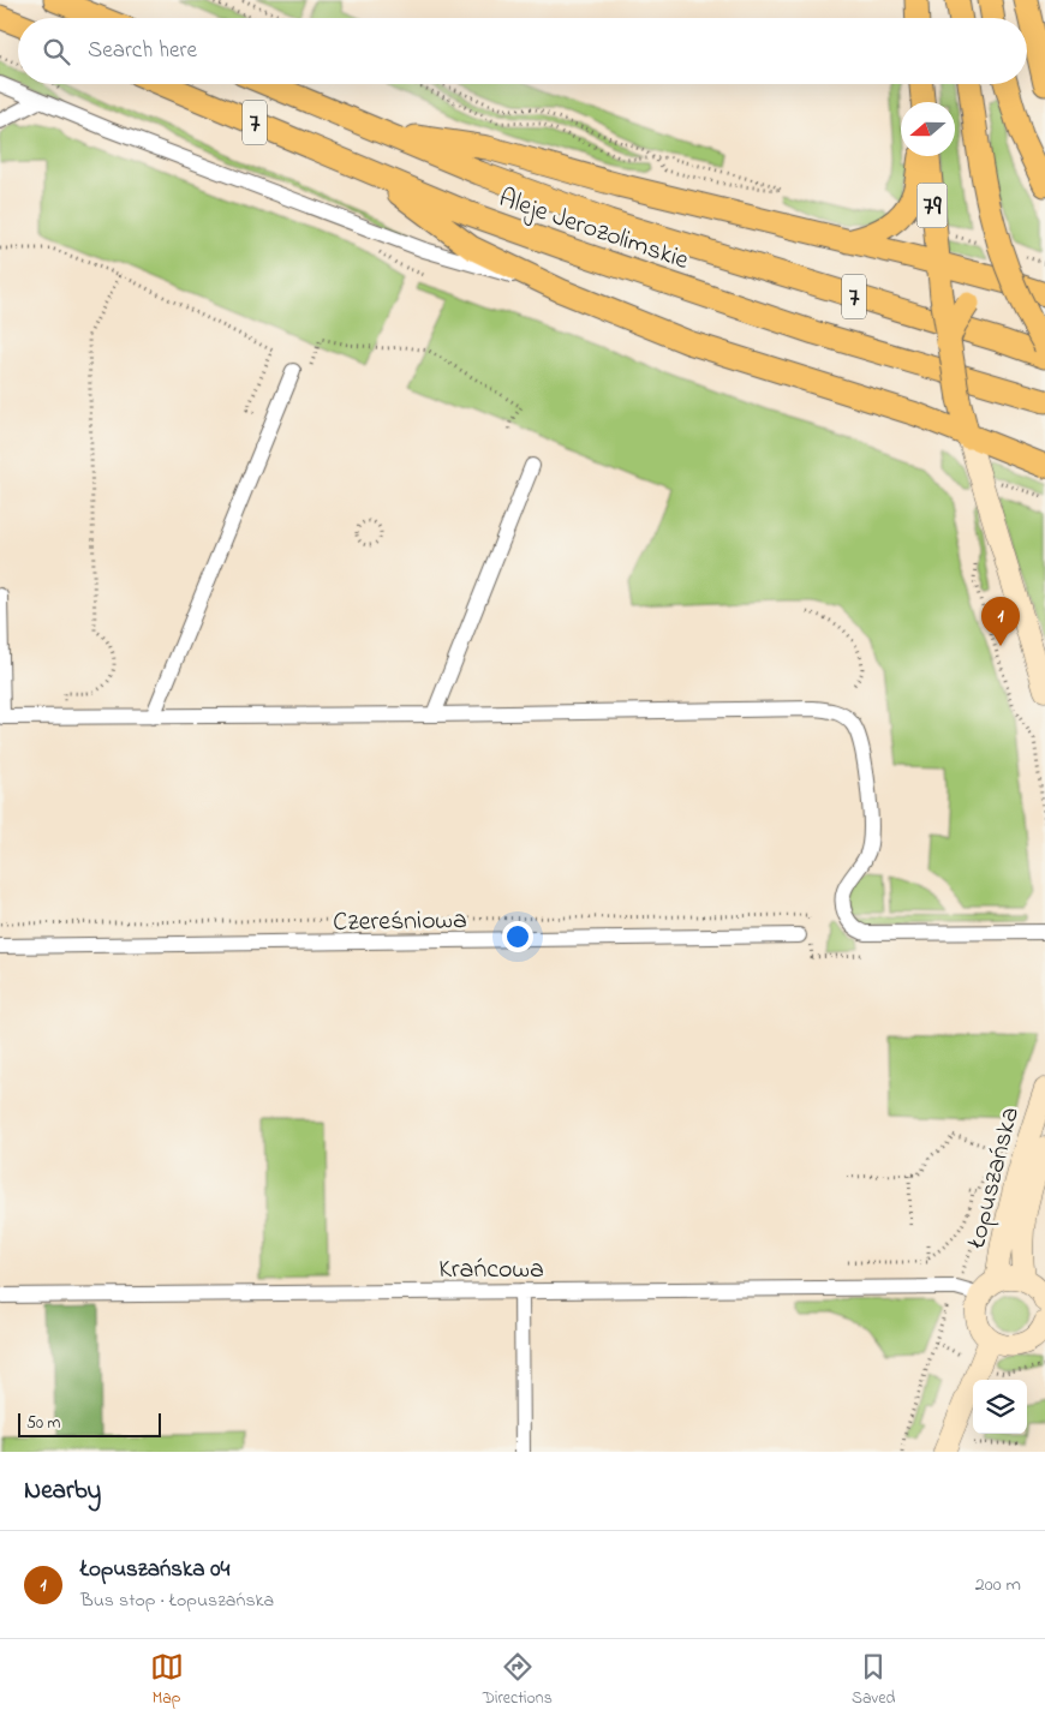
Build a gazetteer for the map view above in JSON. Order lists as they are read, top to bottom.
{
  "streets": {
    "main road": [
      "7",
      "79",
      "Aleje Jerozolimskie",
      "Łopuszańska"
    ],
    "street": ["Czereśniowa", "Krańcowa"]
  },
  "crossings": [
    ["Łopuszańska", "Krańcowa"]
  ],
  "scale_bar": "50 m",
  "north": "left",
  "page": {
    "search": "Search here",
    "pins": "1",
    "scale": "50 m",
    "heading": "Nearby",
    "list": [
      {
        "mark": "1",
        "name": "Łopuszańska 04",
        "note": "Bus stop · Łopuszańska",
        "value": "200 m"
      }
    ],
    "nav": ["Map", "Directions", "Saved"]
  }
}
